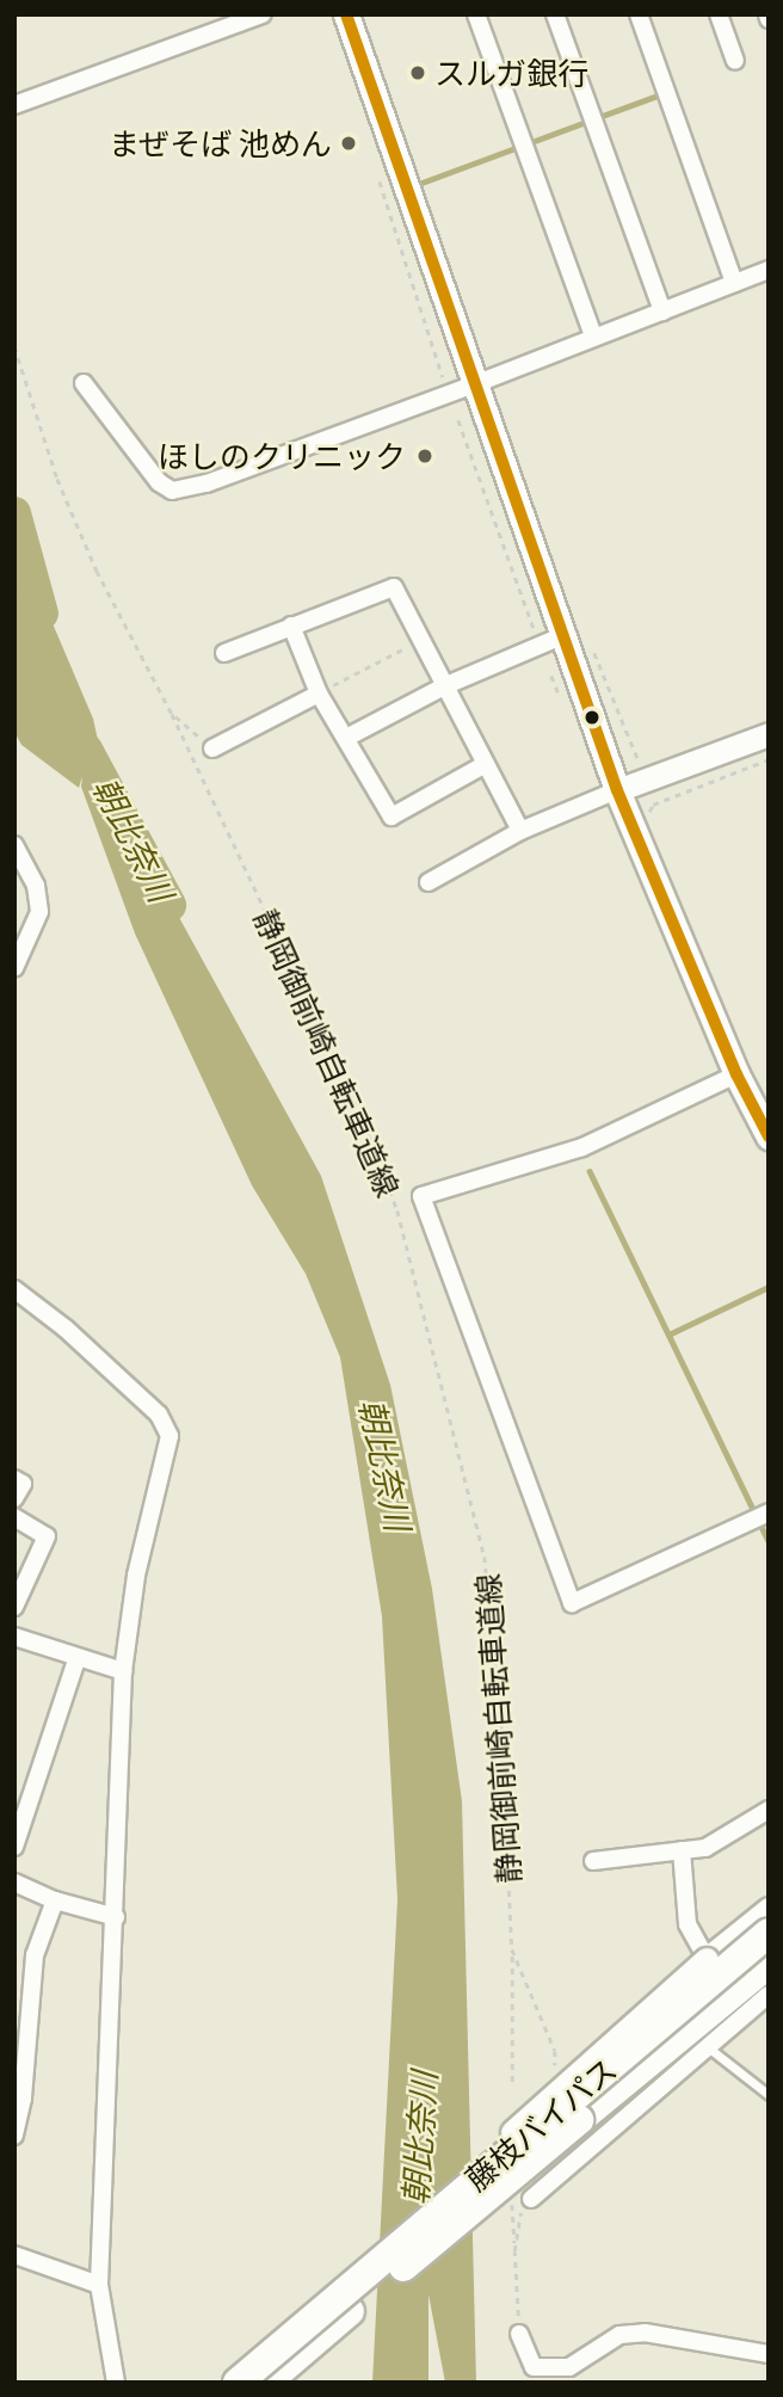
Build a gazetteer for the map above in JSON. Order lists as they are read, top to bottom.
{
  "streets": {
    "highway": ["藤枝バイパス"],
    "path": ["静岡御前崎自転車道線"]
  },
  "water": ["朝比奈川"],
  "places": ["スルガ銀行", "まぜそば 池めん", "ほしのクリニック"]
}
